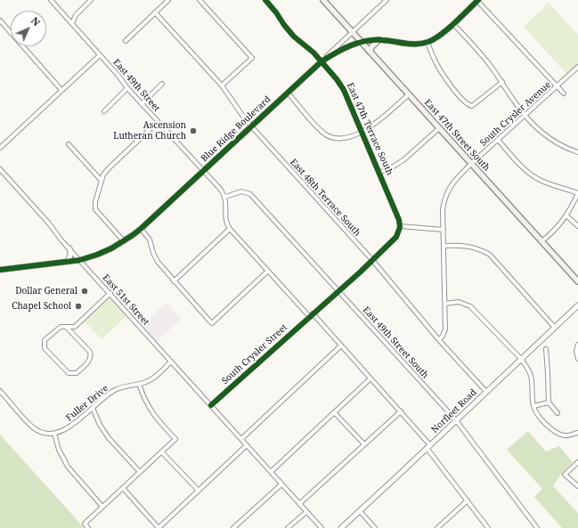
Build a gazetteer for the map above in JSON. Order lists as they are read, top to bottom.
{
  "streets": {
    "main road": ["East 47th Street South"],
    "street": [
      "East 49th Street",
      "South Crysler Avenue",
      "Blue Ridge Boulevard",
      "East 47th Terrace South",
      "East 48th Terrace South",
      "East 51st Street",
      "East 49th Street South",
      "South Crysler Street",
      "Fuller Drive",
      "Norfleet Road"
    ]
  },
  "crossings": [
    ["East 49th Street", "Blue Ridge Boulevard"],
    ["East 49th Street", "East 49th Street South"],
    ["South Crysler Avenue", "East 47th Street South"],
    ["South Crysler Avenue", "East 48th Terrace South"],
    ["Blue Ridge Boulevard", "East 47th Terrace South"],
    ["Blue Ridge Boulevard", "East 47th Street South"],
    ["Blue Ridge Boulevard", "East 48th Terrace South"],
    ["Blue Ridge Boulevard", "East 51st Street"],
    ["East 47th Terrace South", "South Crysler Street"],
    ["East 48th Terrace South", "South Crysler Street"],
    ["East 48th Terrace South", "Norfleet Road"],
    ["East 51st Street", "South Crysler Street"],
    ["East 51st Street", "Fuller Drive"],
    ["East 49th Street South", "South Crysler Street"],
    ["East 49th Street South", "Norfleet Road"]
  ],
  "places": ["Ascension Lutheran Church", "Dollar General", "Chapel School"],
  "north": "top right"
}
